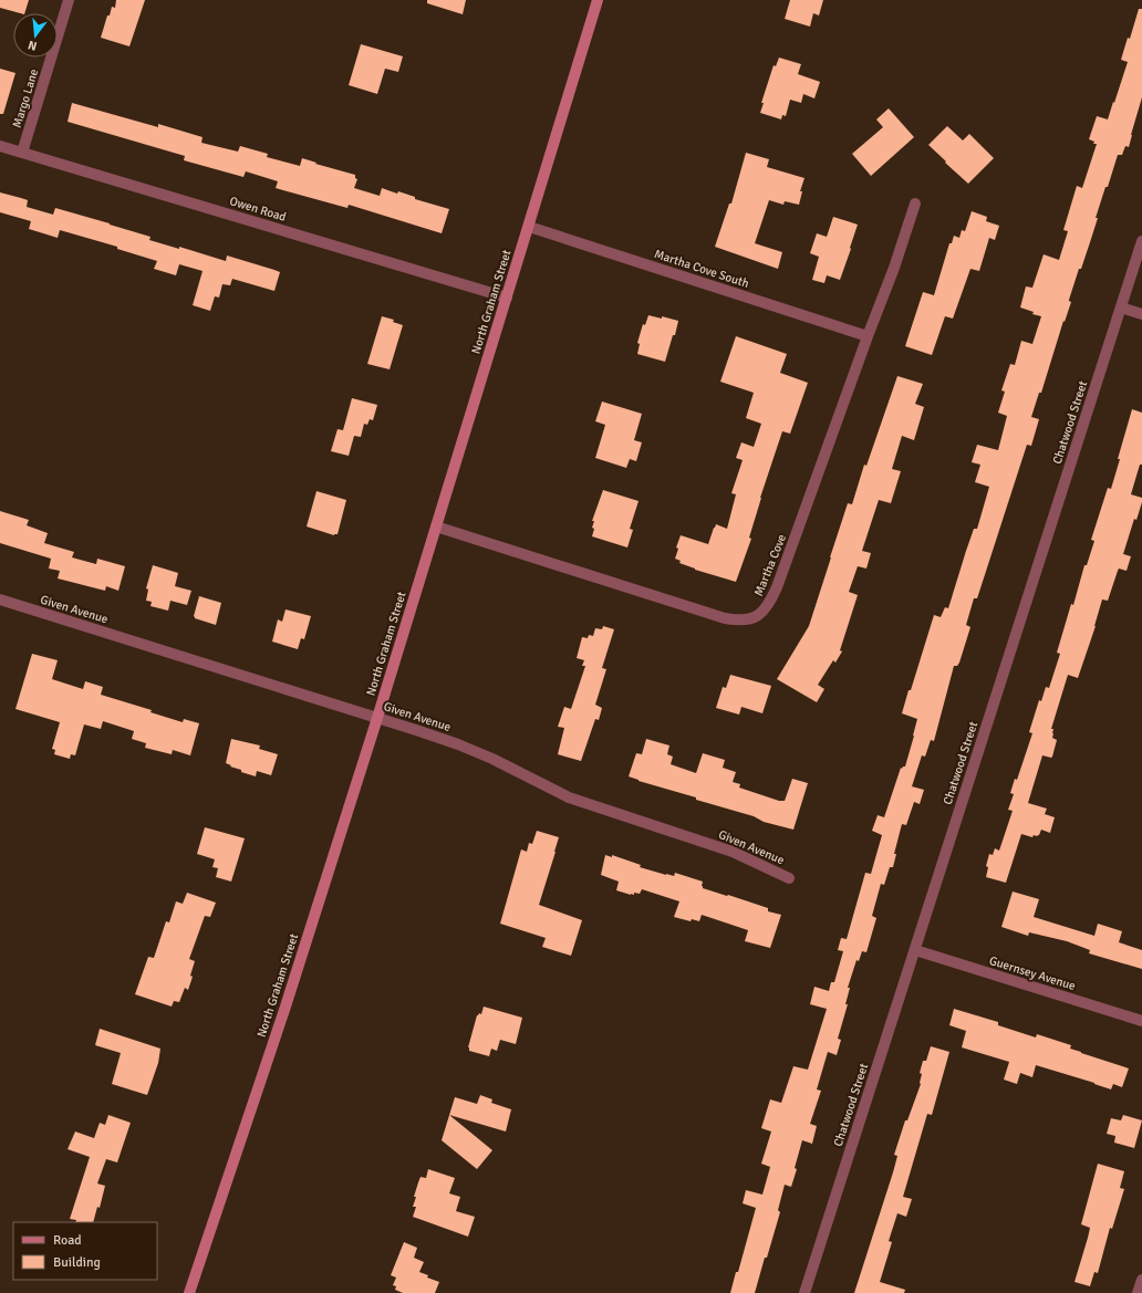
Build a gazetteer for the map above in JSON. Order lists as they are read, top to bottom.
{
  "streets": {
    "main road": ["North Graham Street"],
    "street": [
      "Margo Lane",
      "Owen Road",
      "Martha Cove South",
      "Chatwood Street",
      "Martha Cove",
      "Given Avenue",
      "Guernsey Avenue"
    ]
  },
  "crossings": [
    ["Margo Lane", "Owen Road"],
    ["Owen Road", "North Graham Street"],
    ["Martha Cove South", "North Graham Street"],
    ["Martha Cove South", "Martha Cove"],
    ["North Graham Street", "Martha Cove"],
    ["North Graham Street", "Given Avenue"],
    ["Chatwood Street", "Guernsey Avenue"]
  ],
  "legend": ["Road", "Building"],
  "north": "bottom"
}
